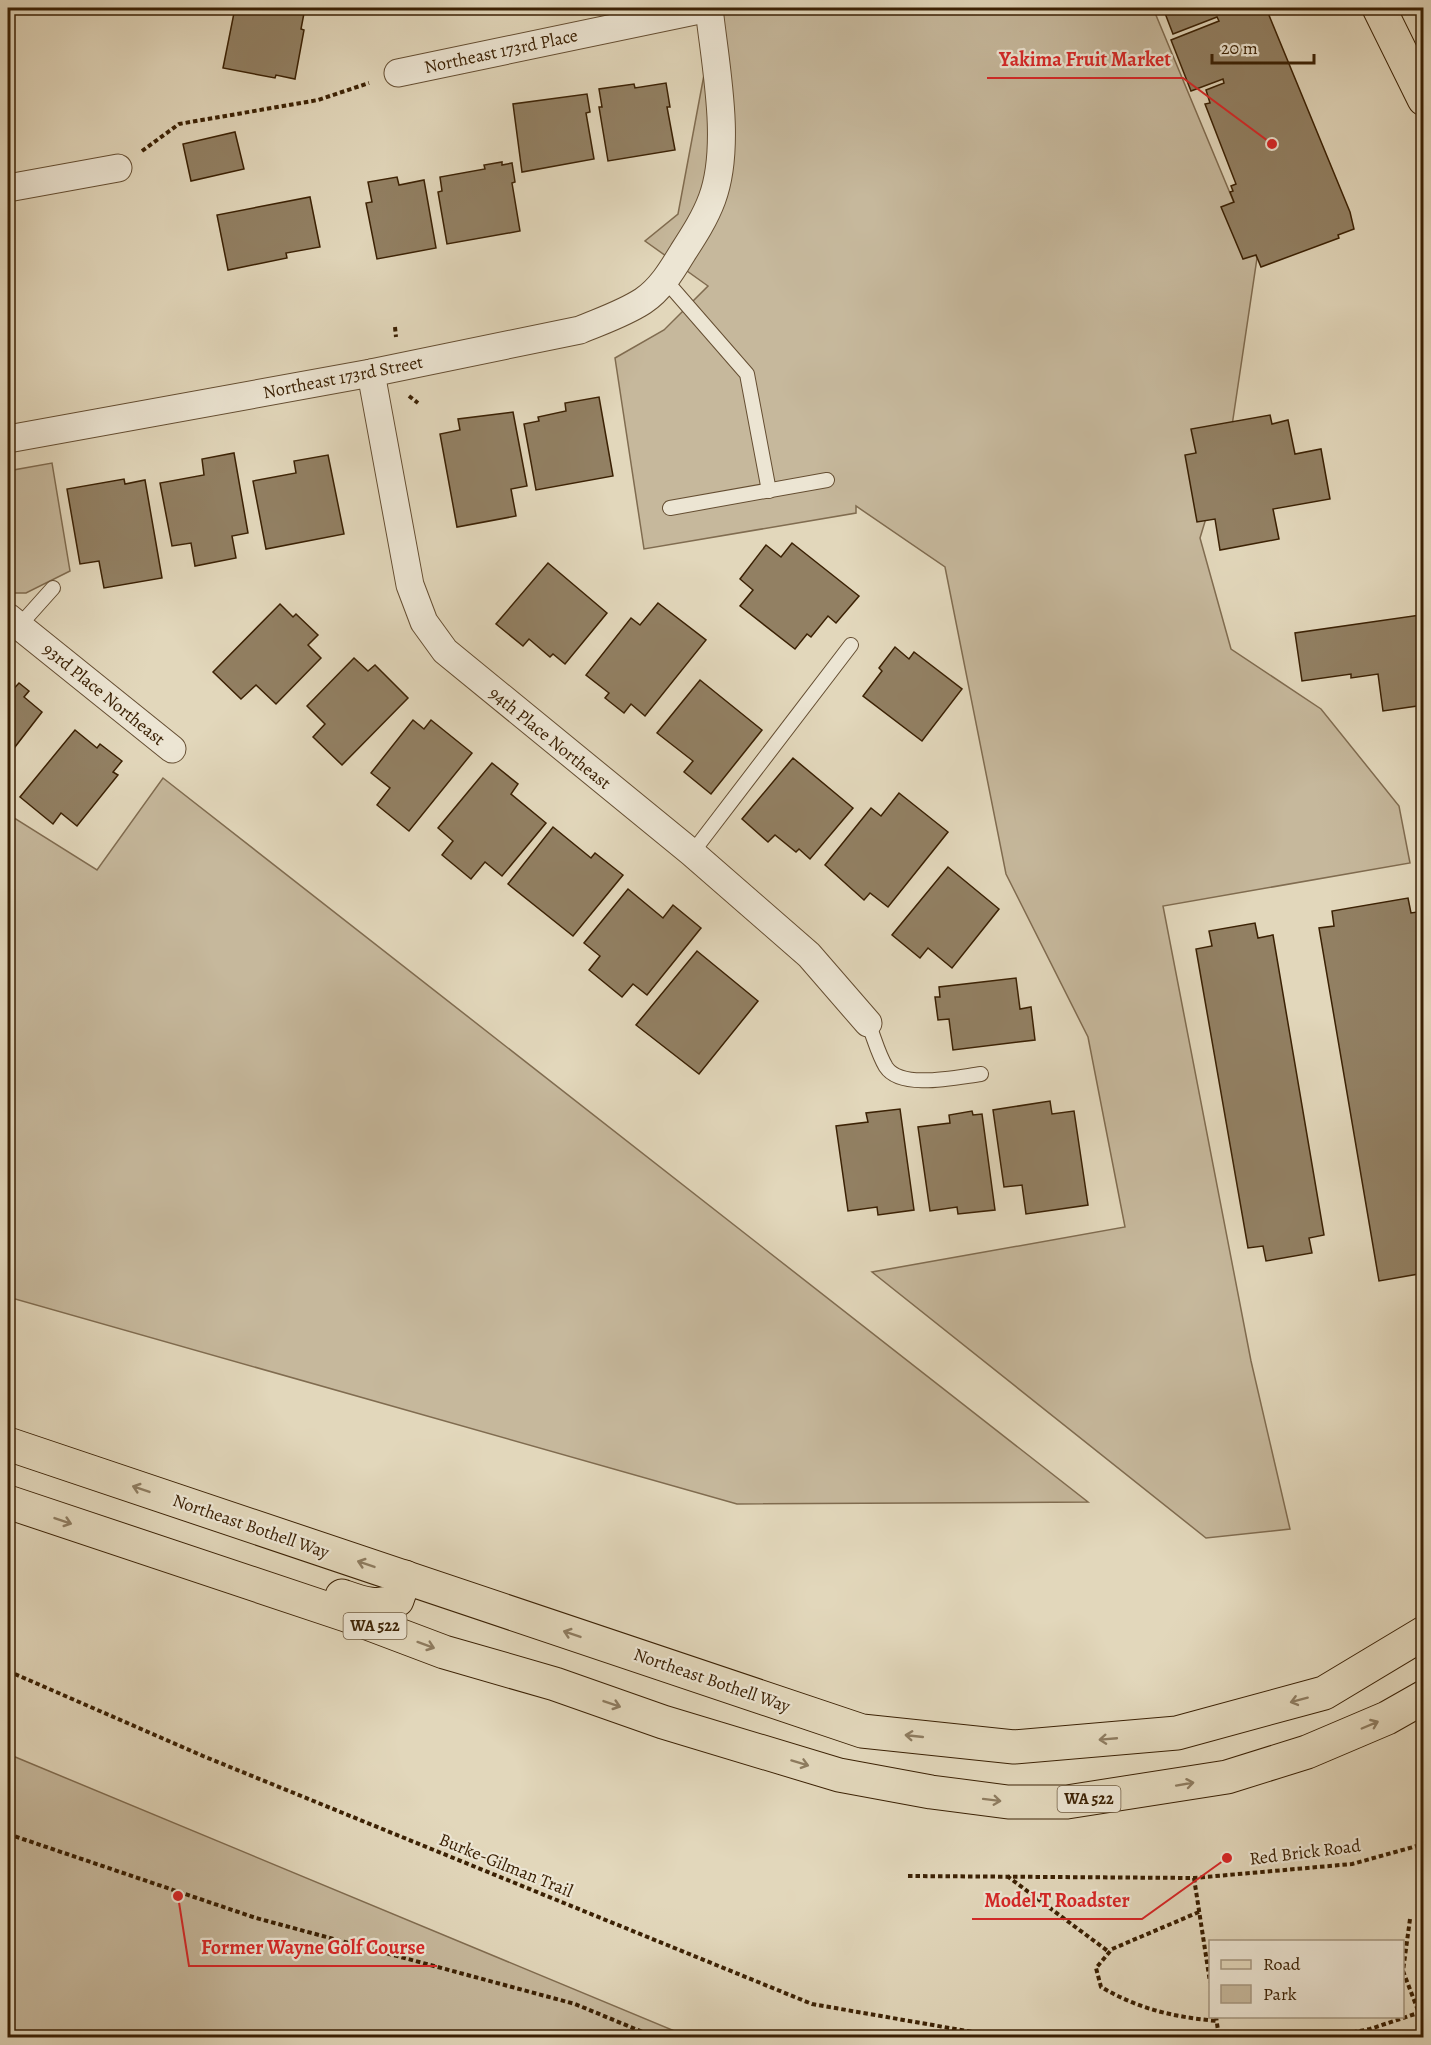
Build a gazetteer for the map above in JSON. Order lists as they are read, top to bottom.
{
  "streets": {
    "main road": ["Northeast Bothell Way", "WA 522"],
    "street": [
      "Northeast 173rd Place",
      "Northeast 173rd Street",
      "93rd Place Northeast",
      "94th Place Northeast"
    ],
    "path": ["Red Brick Road", "Burke-Gilman Trail"]
  },
  "crossings": [
    ["Northeast 173rd Place", "Northeast 173rd Street"],
    ["Northeast 173rd Street", "94th Place Northeast"]
  ],
  "places": ["Yakima Fruit Market", "Model T Roadster", "Former Wayne Golf Course"],
  "legend": ["Road", "Park"],
  "scale_bar": "20 m"
}
